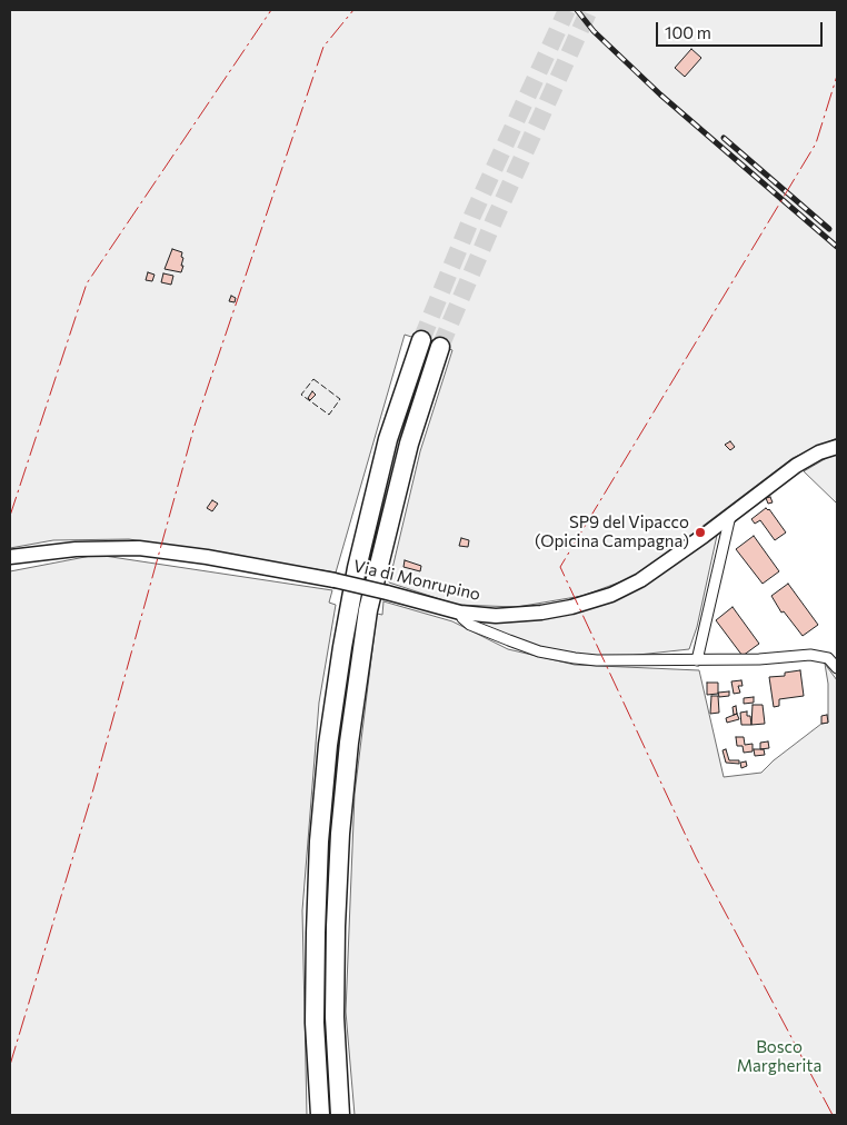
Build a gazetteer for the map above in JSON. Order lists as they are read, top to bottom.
{
  "streets": {
    "main road": ["Via di Monrupino"]
  },
  "parks": ["Bosco Margherita"],
  "places": ["SP9 del Vipacco (Opicina Campagna)"],
  "scale_bar": "100 m"
}
